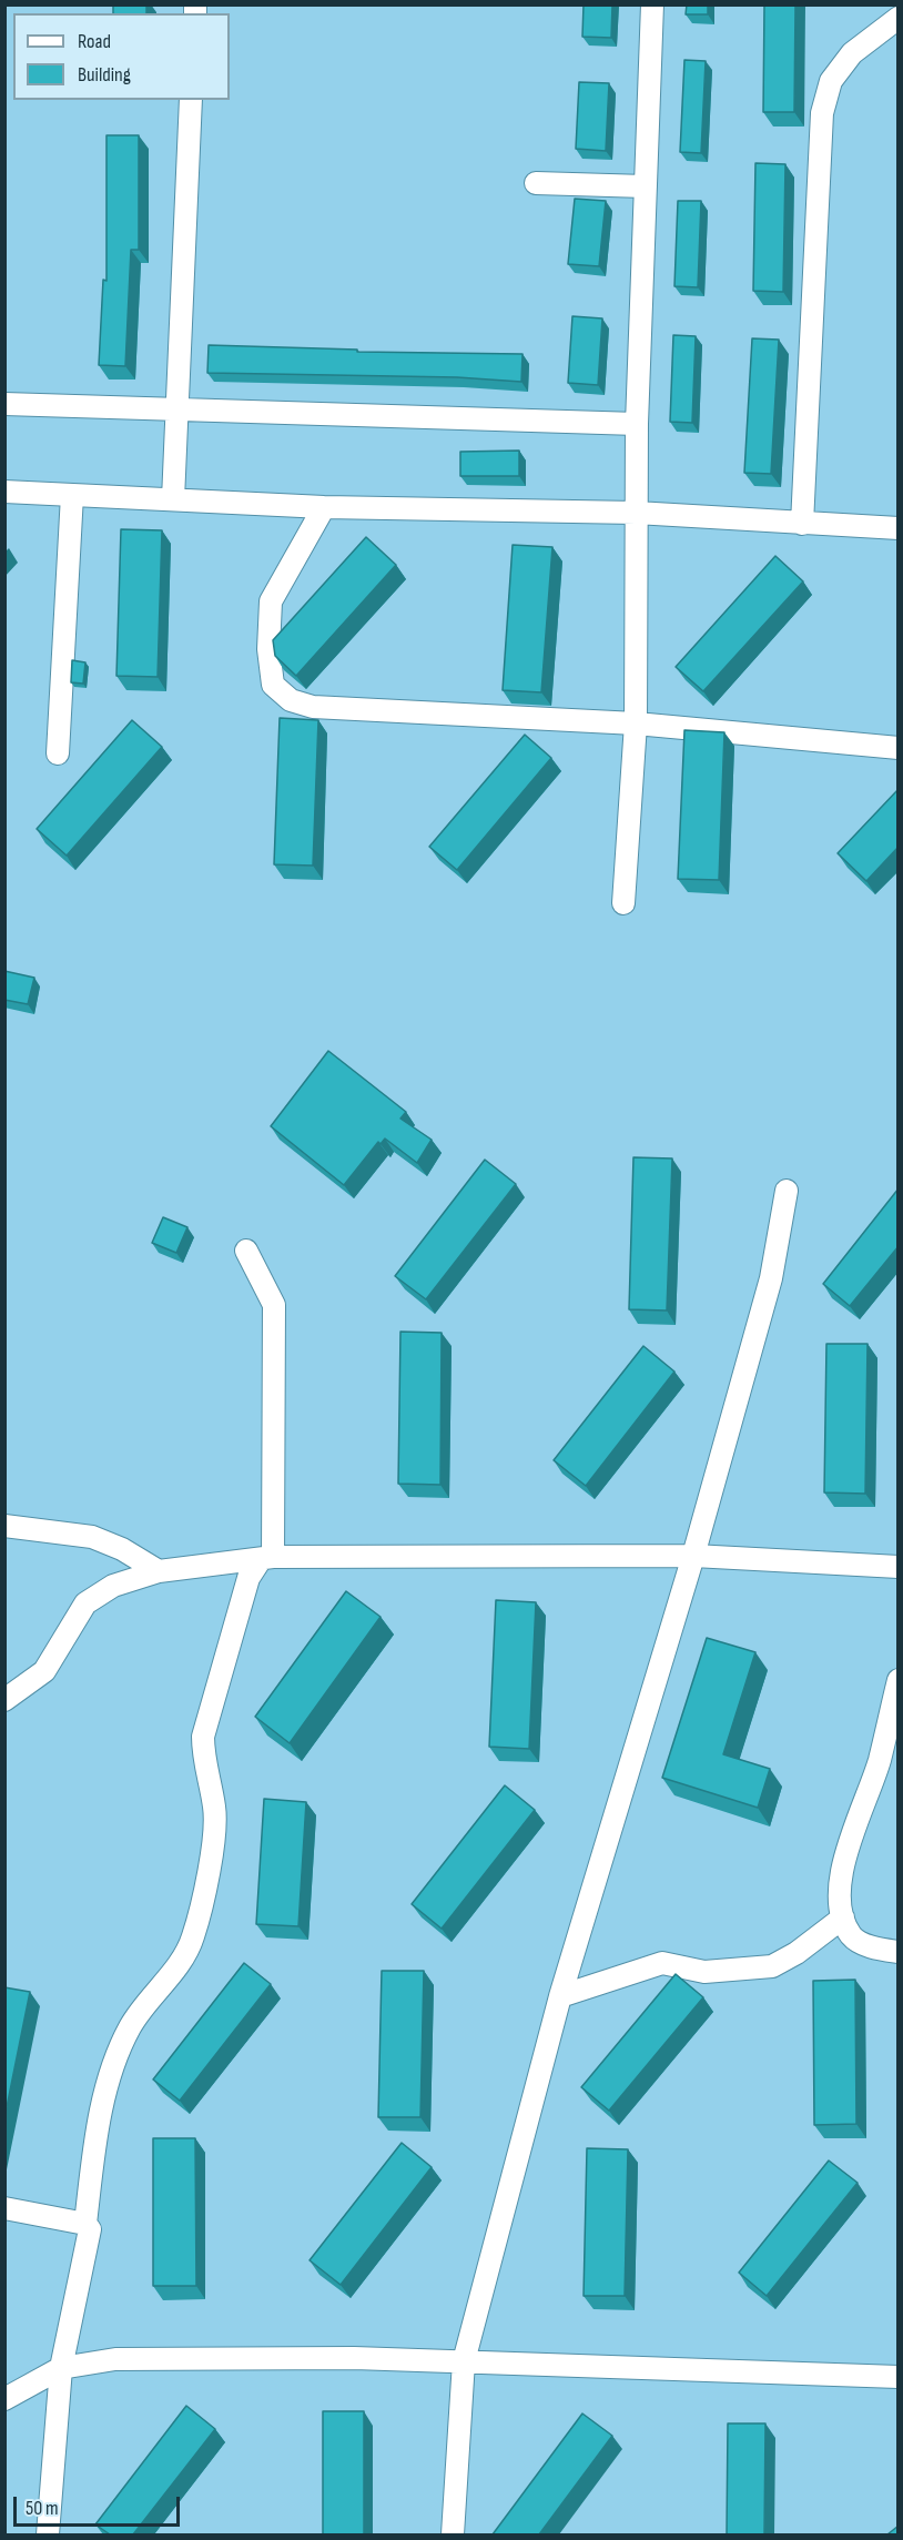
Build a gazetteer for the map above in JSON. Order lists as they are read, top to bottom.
{
  "legend": ["Road", "Building"],
  "scale_bar": "50 m"
}
